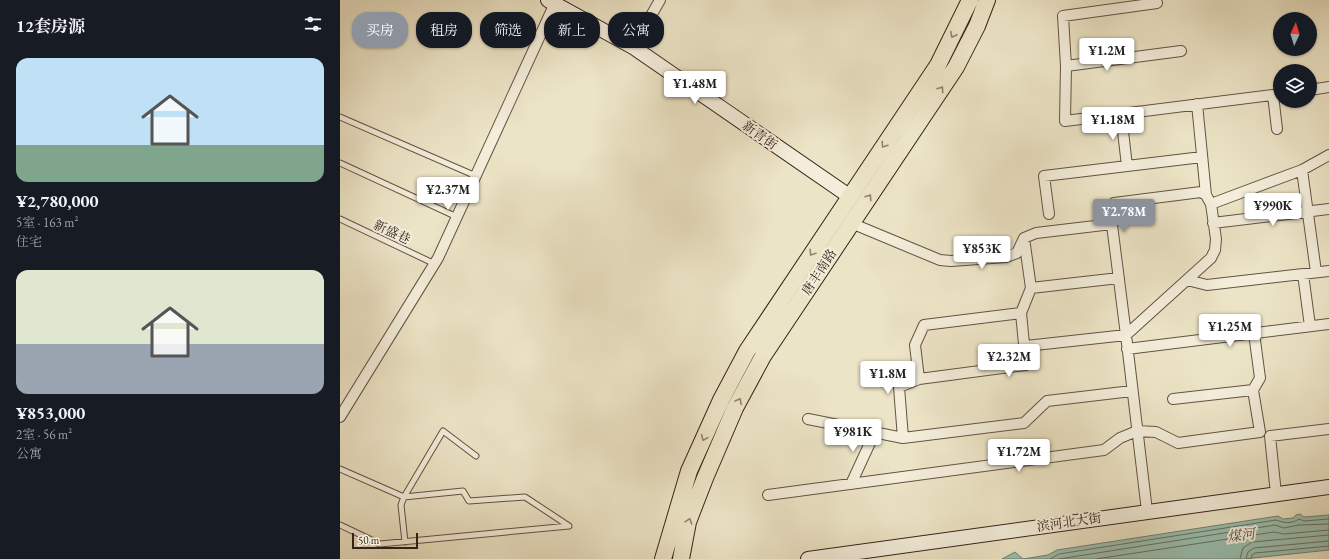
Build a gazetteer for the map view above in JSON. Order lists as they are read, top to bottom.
{
  "streets": {
    "main road": ["新青街", "唐丰南路", "滨河北大街"],
    "lane": ["新盛巷"]
  },
  "crossings": [
    ["新青街", "唐丰南路"]
  ],
  "water": ["煤河"],
  "scale_bar": "50 m",
  "north": "top",
  "page": {
    "heading": "12套房源",
    "chip": [
      "买房",
      "租房",
      "筛选",
      "新上",
      "公寓"
    ],
    "price": [
      "¥1.2M",
      "¥1.48M",
      "¥1.18M",
      "¥2.37M",
      "¥990K",
      "¥2.78M",
      "¥853K",
      "¥1.25M",
      "¥2.32M",
      "¥1.8M",
      "¥981K",
      "¥1.72M"
    ],
    "list": [
      {
        "name": "¥2,780,000",
        "note": "5室 · 163 m² · 住宅"
      },
      {
        "name": "¥853,000",
        "note": "2室 · 56 m² · 公寓"
      }
    ],
    "scale": "50 m"
  }
}
